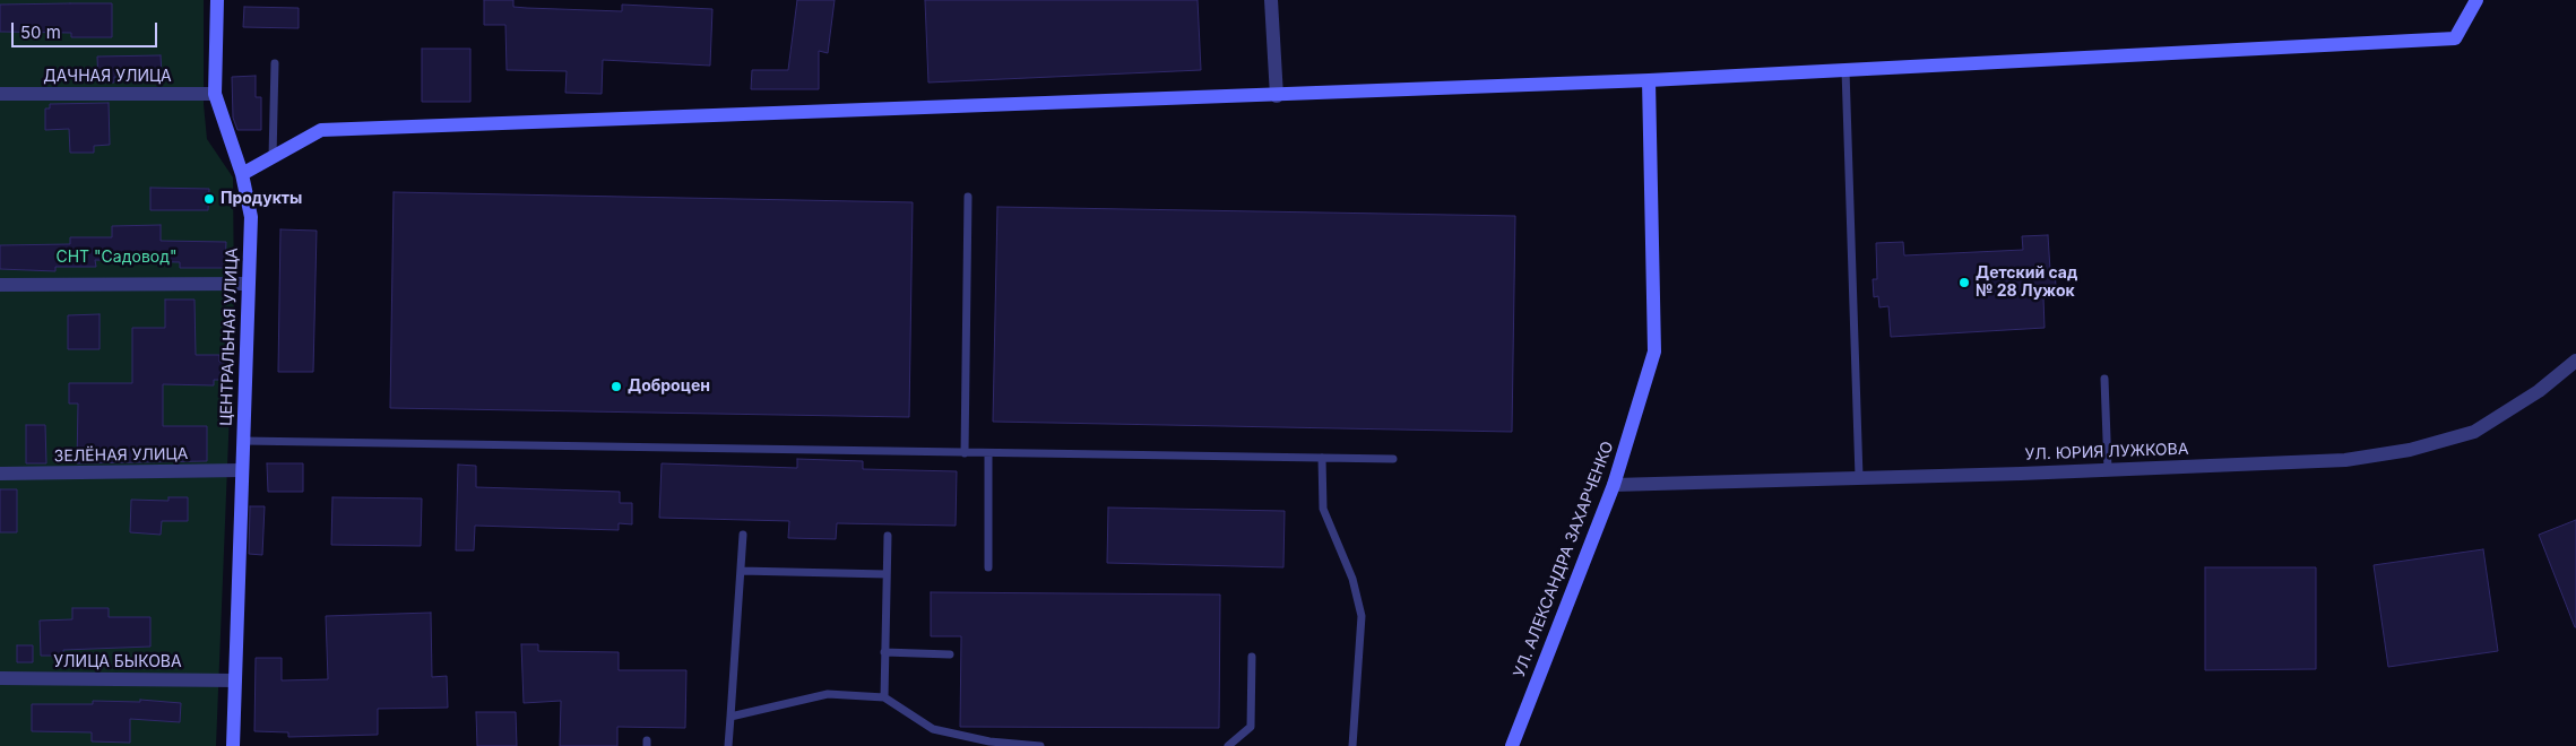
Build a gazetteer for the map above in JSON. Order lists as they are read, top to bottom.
{
  "streets": {
    "street": [
      "ДАЧНАЯ УЛИЦА",
      "ЦЕНТРАЛЬНАЯ УЛИЦА",
      "УЛ. ЮРИЯ ЛУЖКОВА",
      "ЗЕЛЁНАЯ УЛИЦА",
      "УЛ. АЛЕКСАНДРА ЗАХАРЧЕНКО",
      "УЛИЦА БЫКОВА"
    ]
  },
  "crossings": [
    ["ДАЧНАЯ УЛИЦА", "ЦЕНТРАЛЬНАЯ УЛИЦА"],
    ["ЦЕНТРАЛЬНАЯ УЛИЦА", "ЗЕЛЁНАЯ УЛИЦА"],
    ["ЦЕНТРАЛЬНАЯ УЛИЦА", "УЛИЦА БЫКОВА"],
    ["УЛ. ЮРИЯ ЛУЖКОВА", "УЛ. АЛЕКСАНДРА ЗАХАРЧЕНКО"]
  ],
  "parks": ["СНТ \"Садовод\""],
  "places": ["Продукты", "Детский сад № 28 Лужок", "Доброцен"],
  "scale_bar": "50 m"
}
